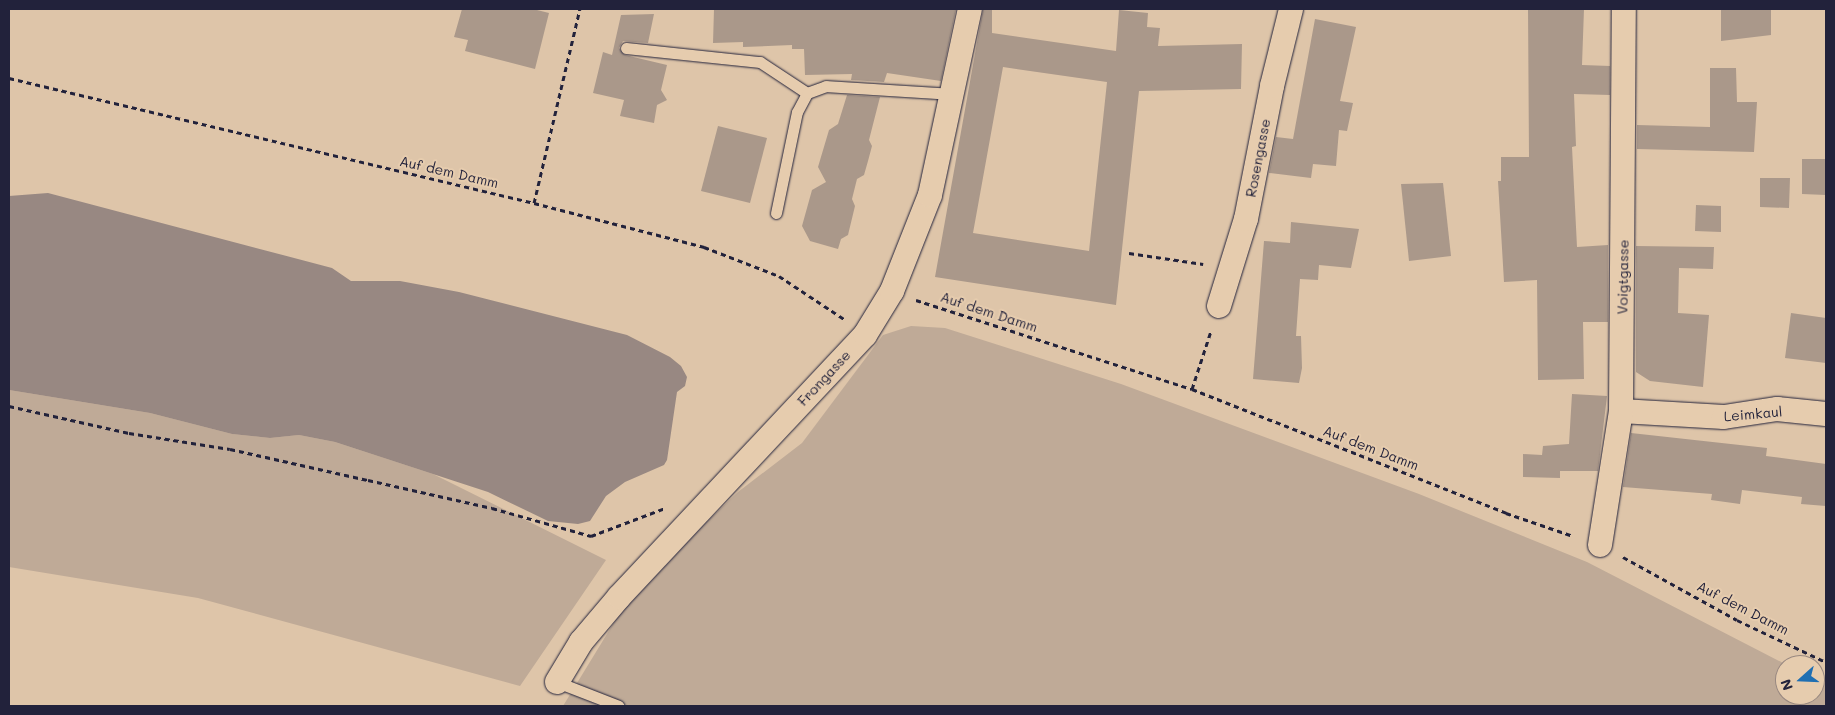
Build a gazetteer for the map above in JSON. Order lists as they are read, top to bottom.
{
  "streets": {
    "street": [
      "Rosengasse",
      "Voigtgasse",
      "Frongasse",
      "Leimkaul"
    ],
    "path": ["Auf dem Damm"]
  },
  "crossings": [
    ["Auf dem Damm", "Voigtgasse"],
    ["Auf dem Damm", "Frongasse"],
    ["Voigtgasse", "Leimkaul"]
  ],
  "north": "left"
}
